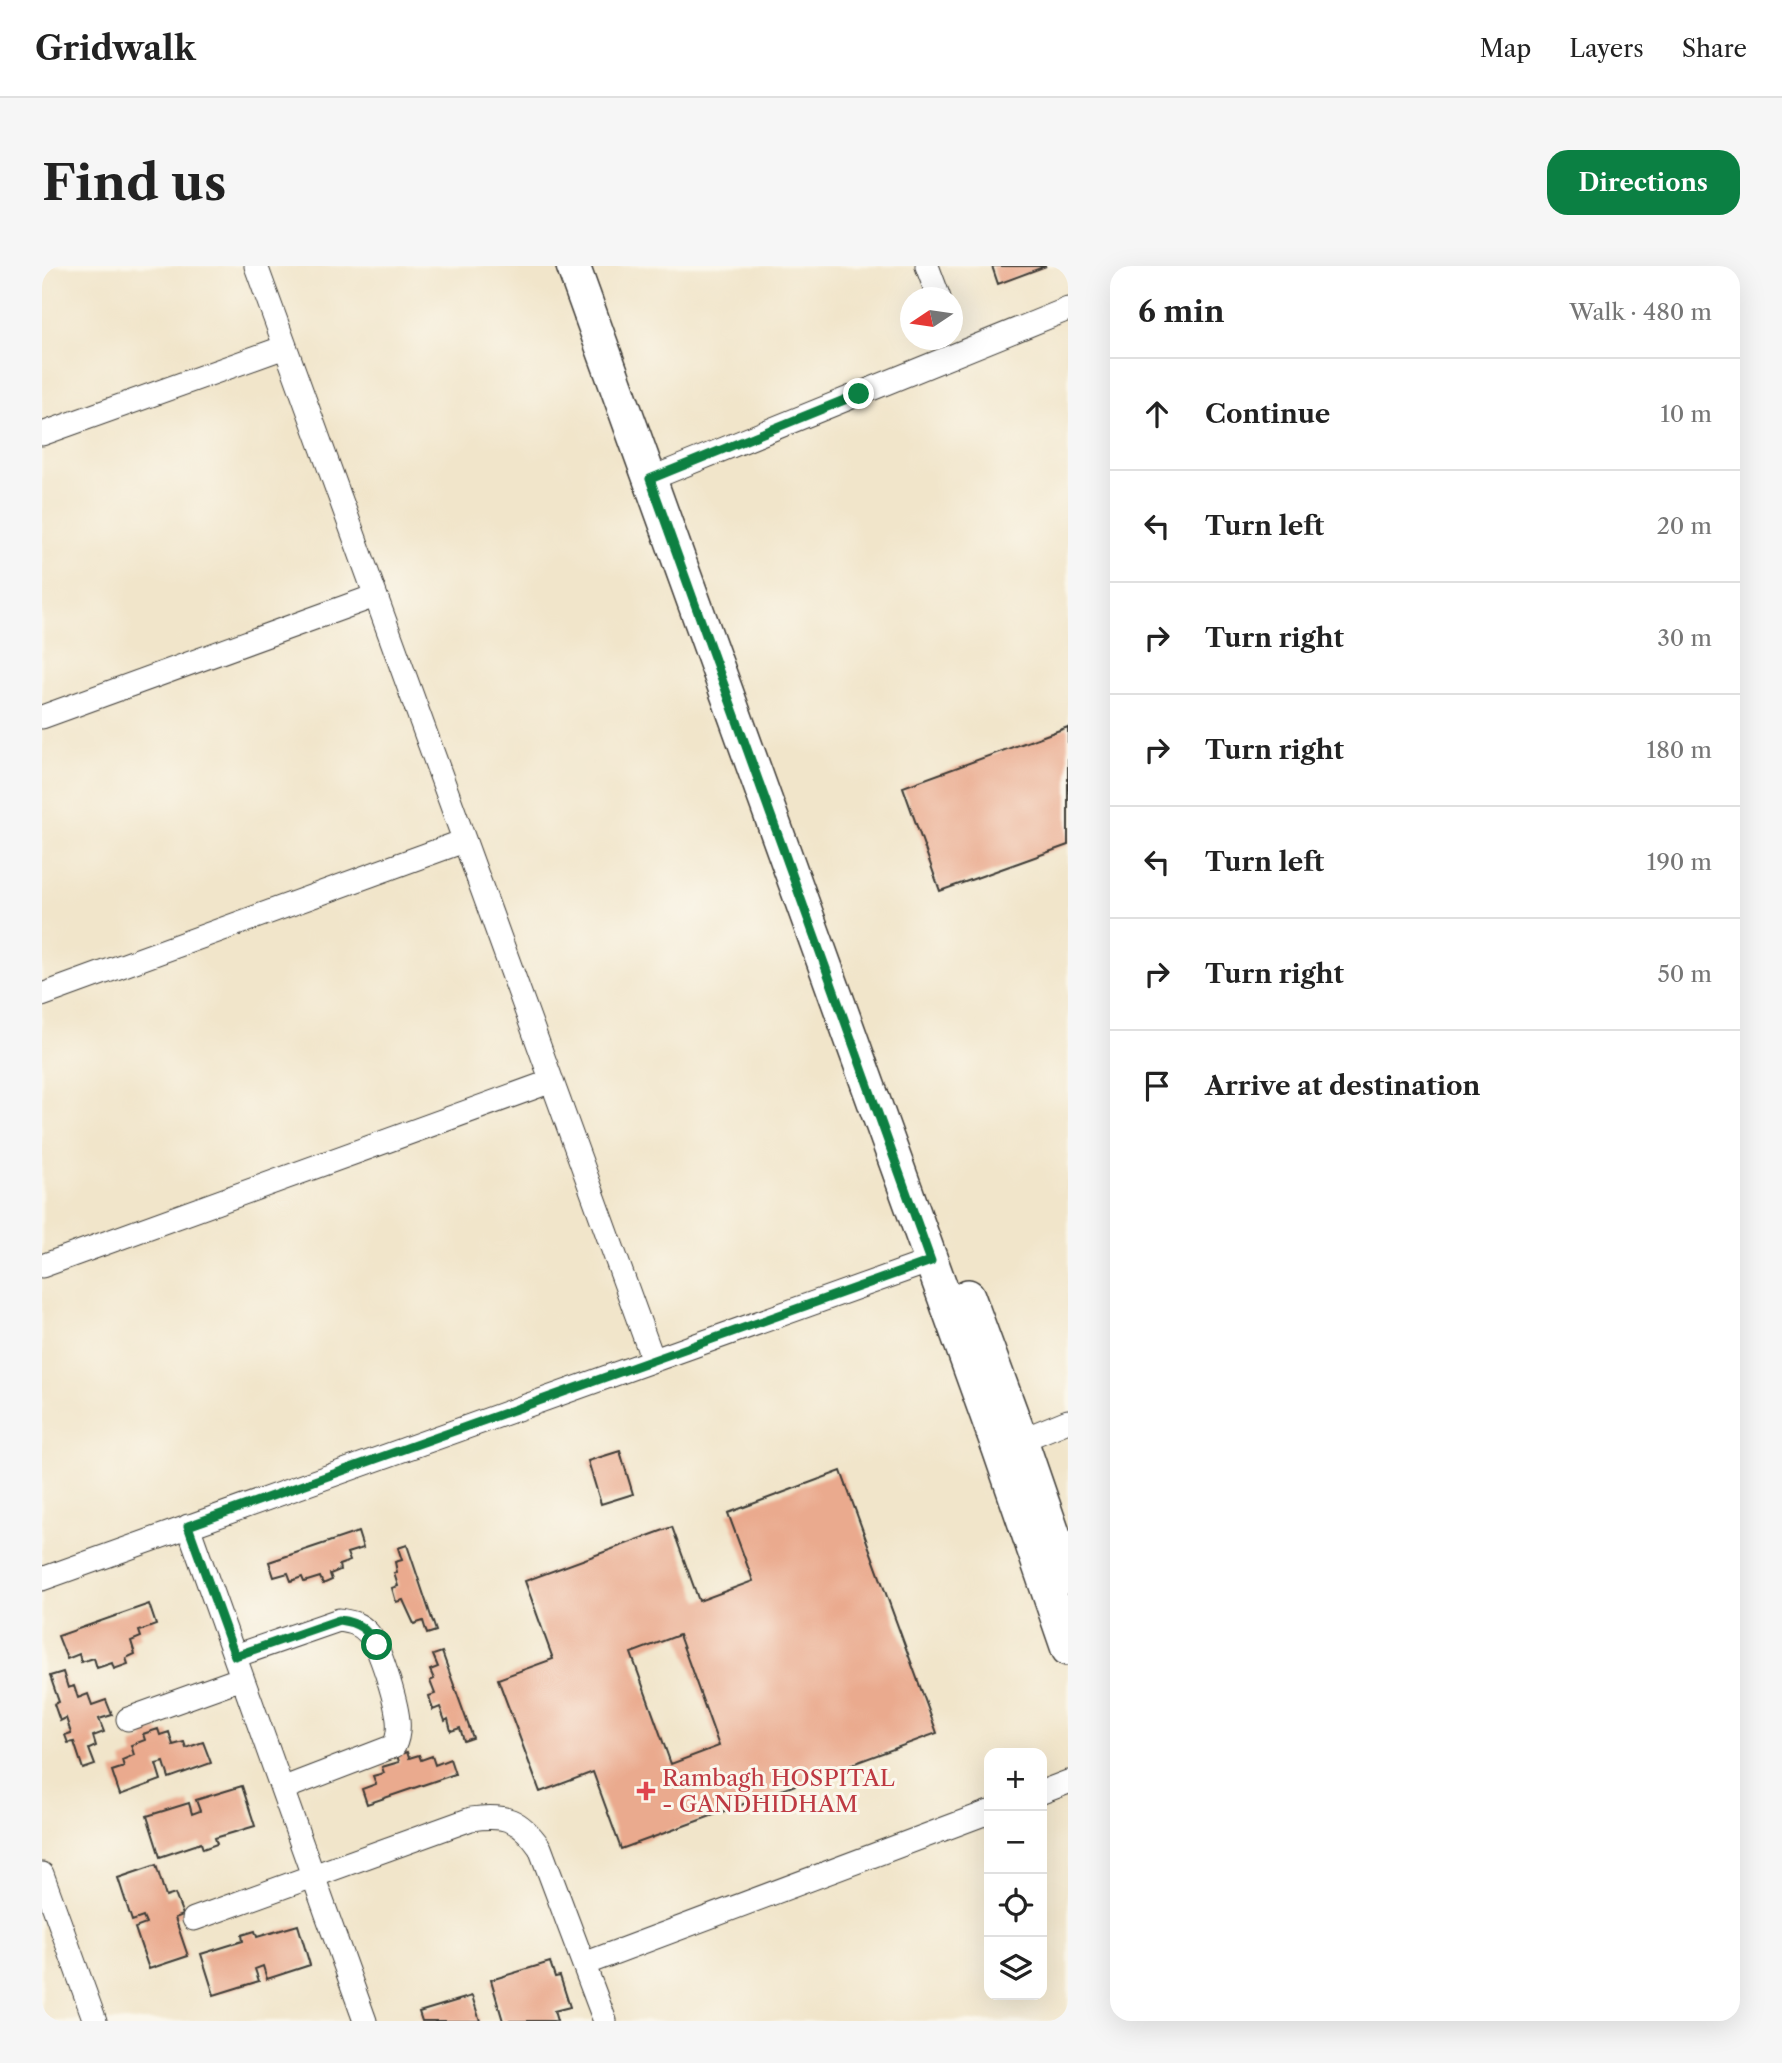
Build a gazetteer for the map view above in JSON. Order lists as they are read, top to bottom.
{
  "places": {
    "health": ["Rambagh HOSPITAL - GANDHIDHAM"]
  },
  "north": "left",
  "page": {
    "header": "Gridwalk",
    "nav": ["Map", "Layers", "Share"],
    "buttons": "Directions",
    "title": "Find us",
    "heading": ["6 min", "Walk · 480 m"],
    "list": [
      ["Continue", "10 m"],
      ["Turn left", "20 m"],
      ["Turn right", "30 m"],
      ["Turn right", "180 m"],
      ["Turn left", "190 m"],
      ["Turn right", "50 m"],
      "Arrive at destination"
    ],
    "map_buttons": ["+", "−"]
  }
}
